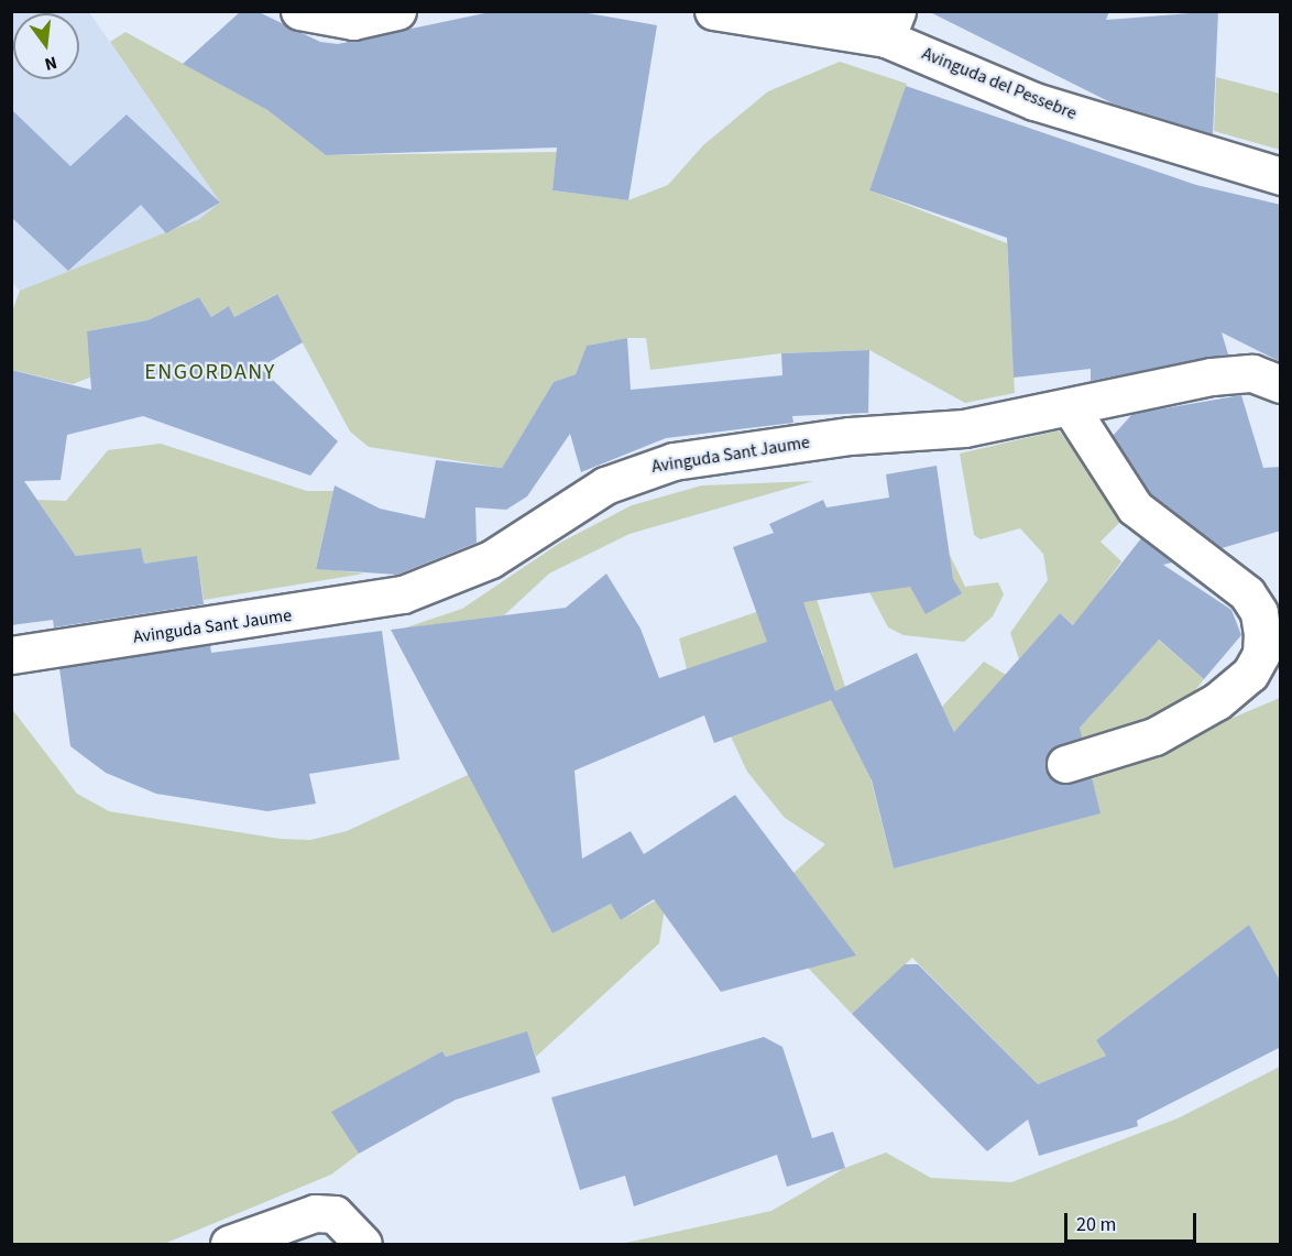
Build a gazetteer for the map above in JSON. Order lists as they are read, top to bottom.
{
  "streets": {
    "street": ["Avinguda del Pessebre", "Avinguda Sant Jaume"]
  },
  "districts": ["ENGORDANY"],
  "scale_bar": "20 m",
  "north": "bottom"
}
